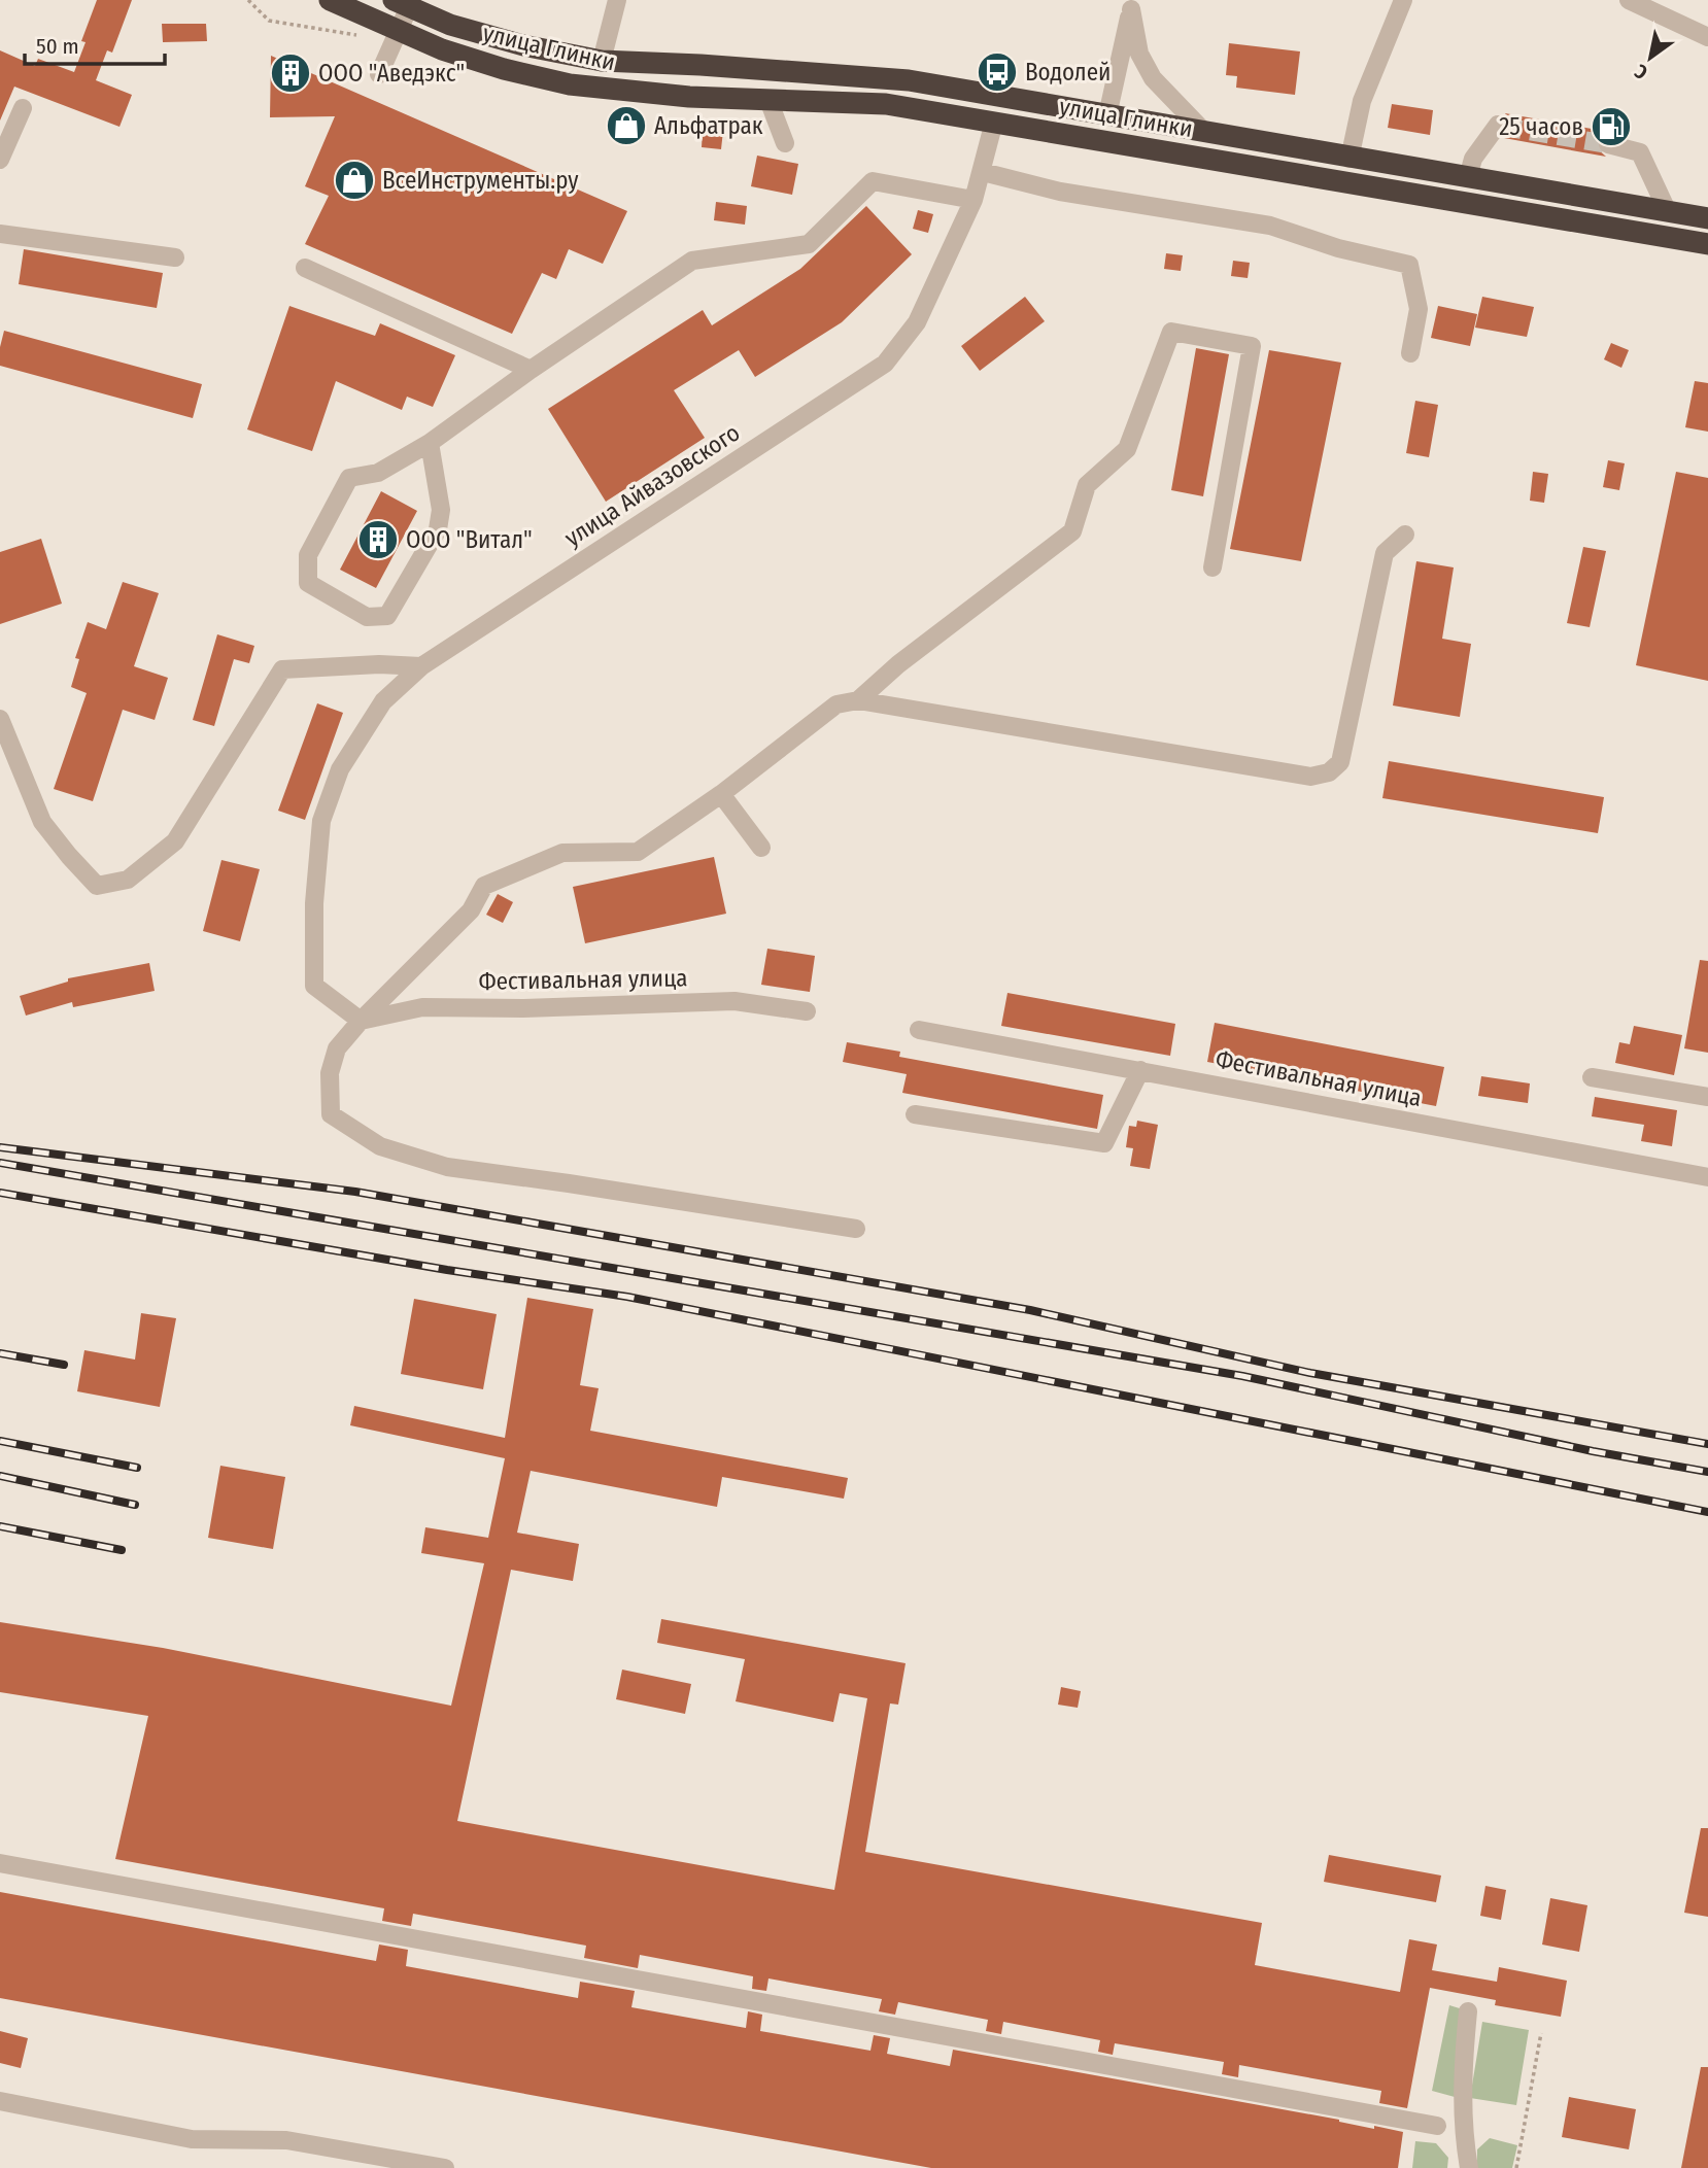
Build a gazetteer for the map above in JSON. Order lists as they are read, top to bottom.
{
  "streets": {
    "highway": ["улица Глинки"],
    "street": ["улица Айвазовского", "Фестивальная улица"]
  },
  "crossings": [
    ["улица Глинки", "улица Айвазовского"],
    ["улица Айвазовского", "Фестивальная улица"]
  ],
  "places": {
    "bus stop": ["Водолей"],
    "building": ["ООО \"Аведэкс\"", "ООО \"Витал\""],
    "shop": ["Альфатрак", "ВсеИнструменты.ру"],
    "fuel station": ["25 часов"]
  },
  "scale_bar": "50 m",
  "north": "bottom left"
}
